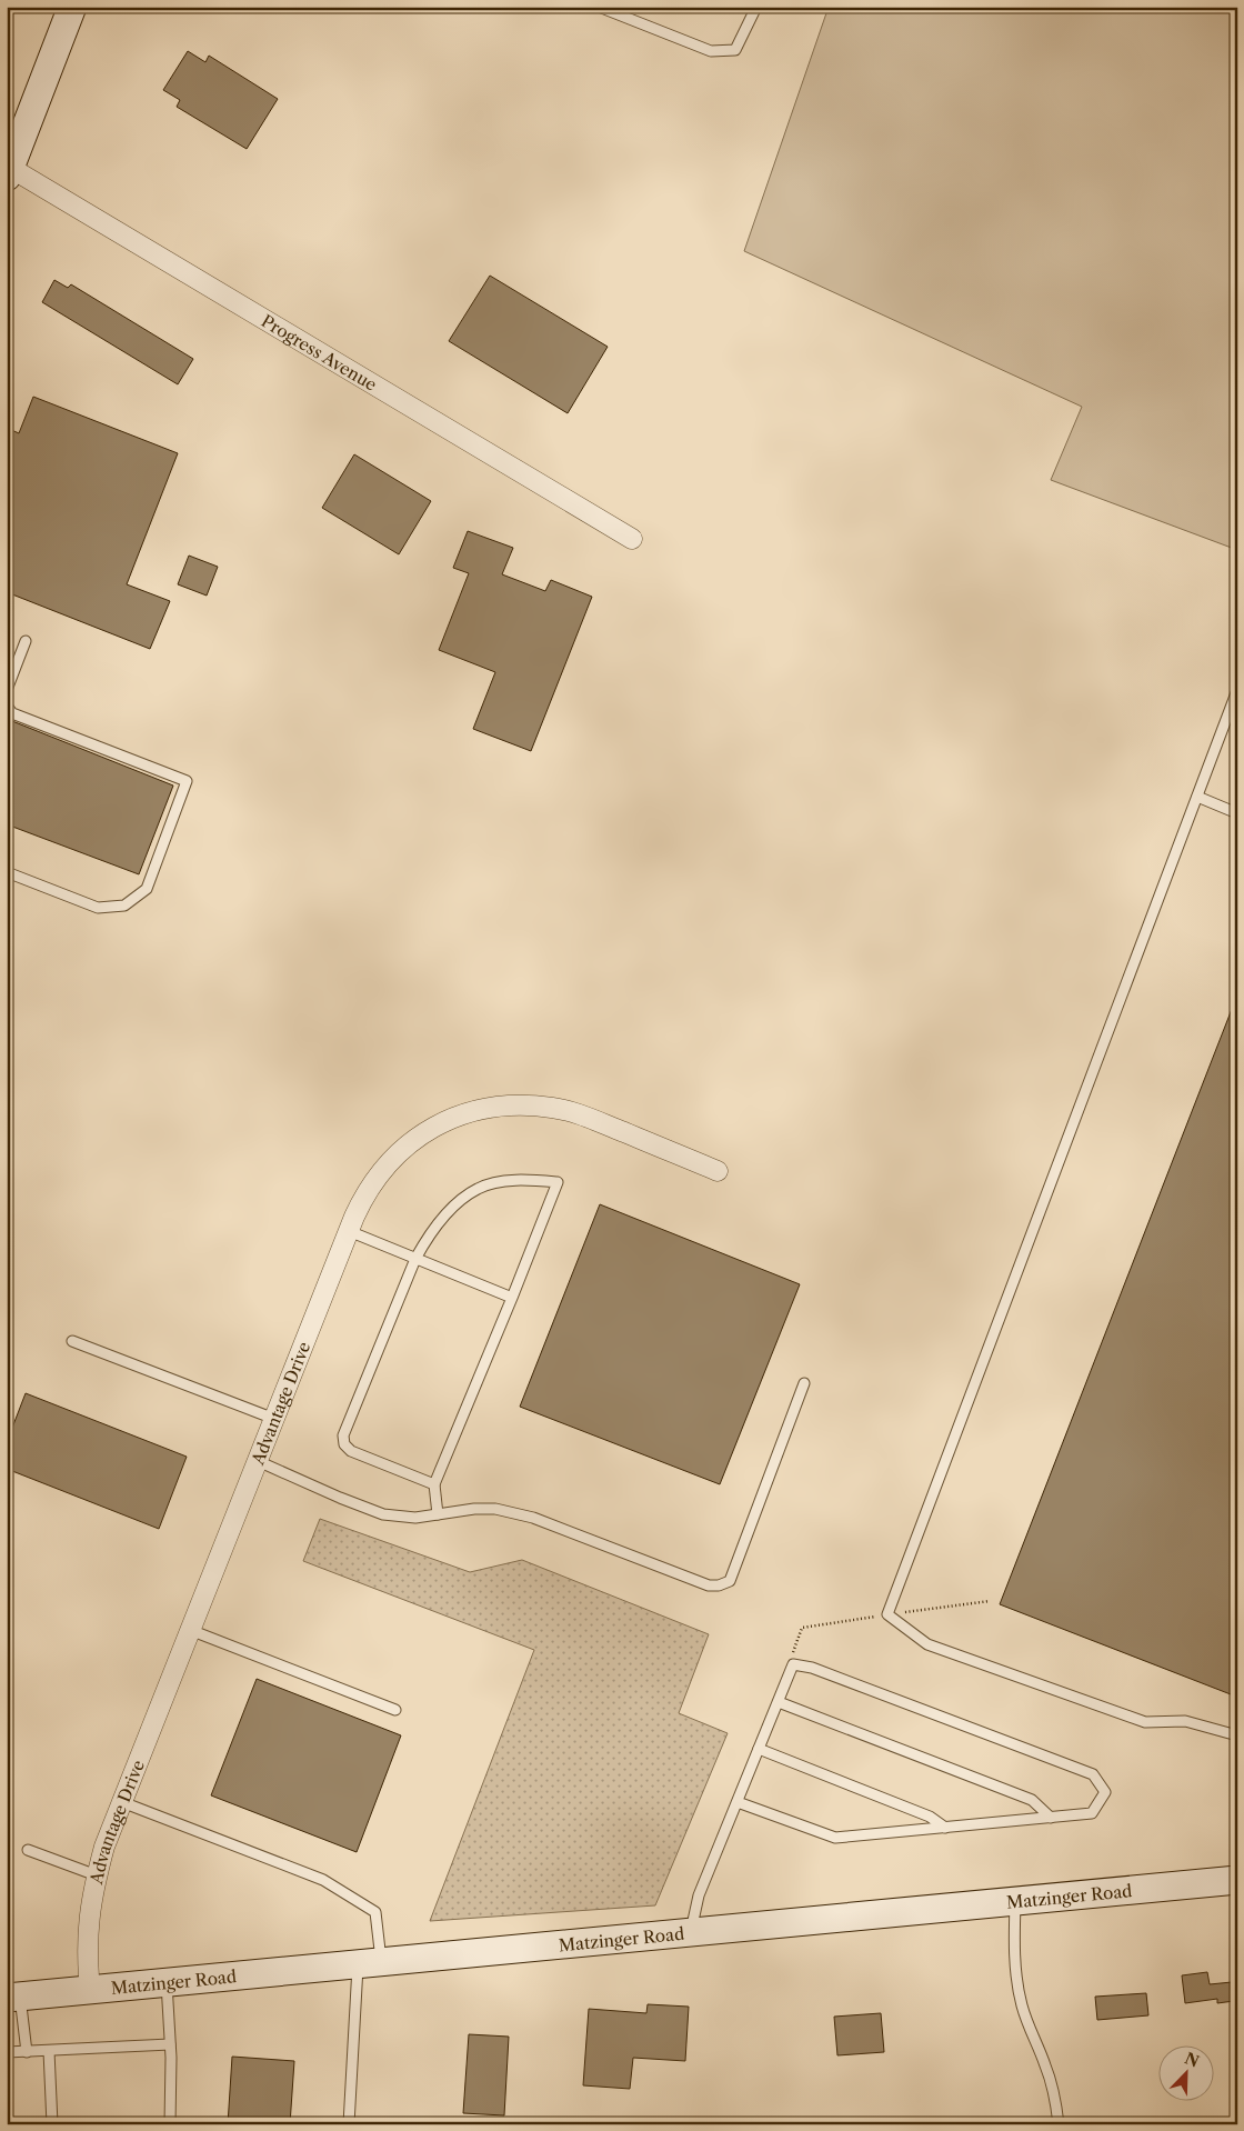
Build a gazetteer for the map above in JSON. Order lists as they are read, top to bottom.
{
  "streets": {
    "street": ["Progress Avenue", "Advantage Drive", "Matzinger Road"]
  },
  "crossings": [
    ["Advantage Drive", "Matzinger Road"]
  ],
  "north": "top right"
}
